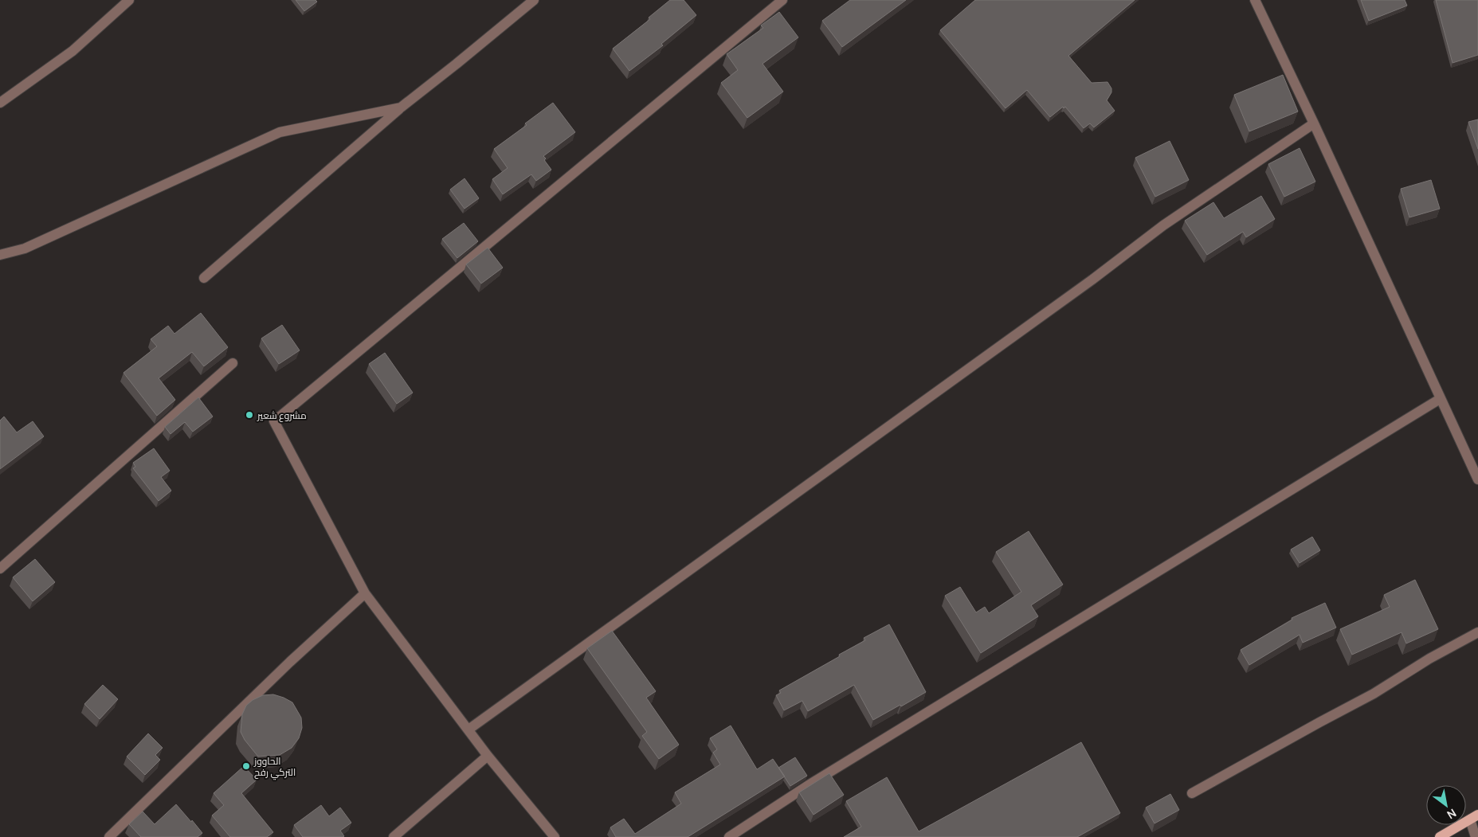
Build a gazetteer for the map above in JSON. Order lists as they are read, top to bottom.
{
  "places": ["مشروع شعير", "الحاووز التركي رفح"],
  "north": "bottom right"
}
